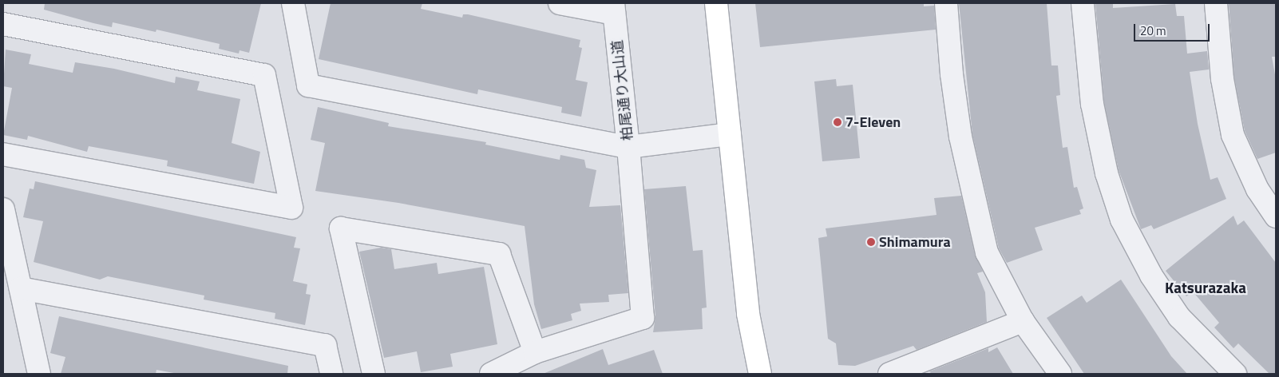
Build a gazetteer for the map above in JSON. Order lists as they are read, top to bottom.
{
  "streets": {
    "street": ["柏尾通り大山道"]
  },
  "districts": ["Katsurazaka"],
  "places": ["7-Eleven", "Shimamura"],
  "scale_bar": "20 m"
}
